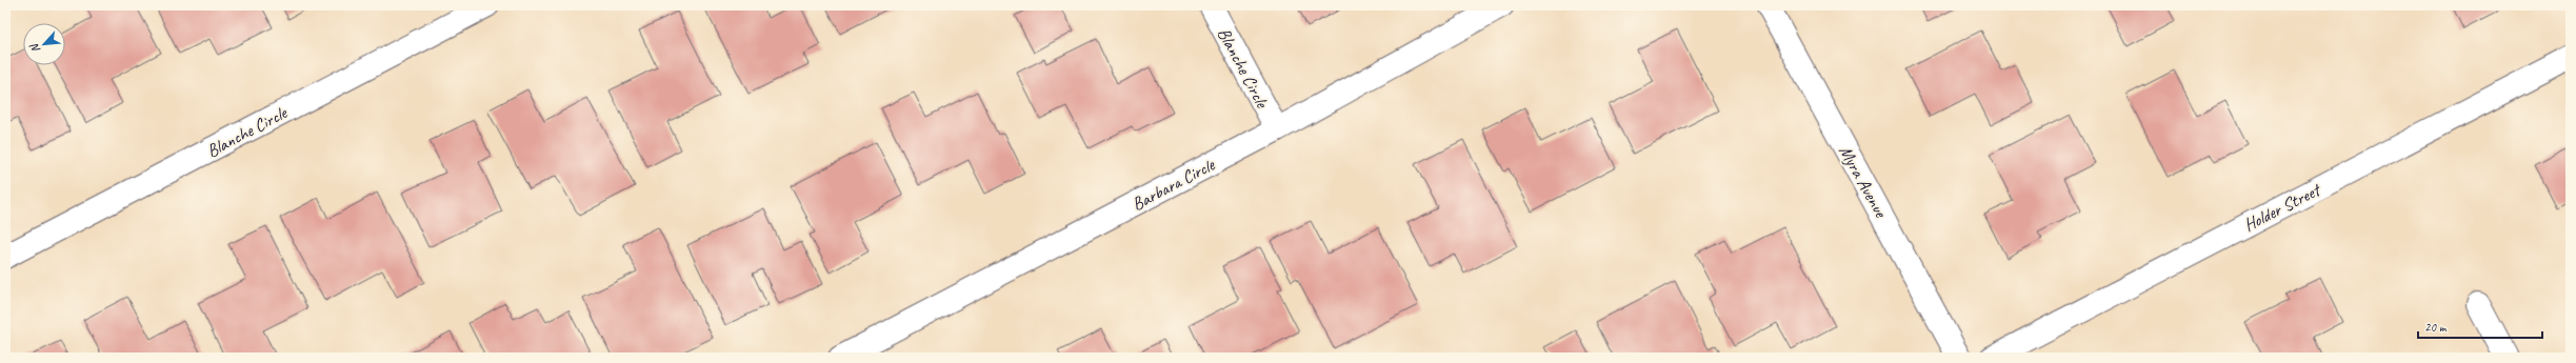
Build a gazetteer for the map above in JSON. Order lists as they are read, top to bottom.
{
  "streets": {
    "street": [
      "Blanche Circle",
      "Myra Avenue",
      "Barbara Circle",
      "Holder Street"
    ]
  },
  "crossings": [
    ["Blanche Circle", "Barbara Circle"]
  ],
  "scale_bar": "20 m",
  "north": "bottom left"
}
